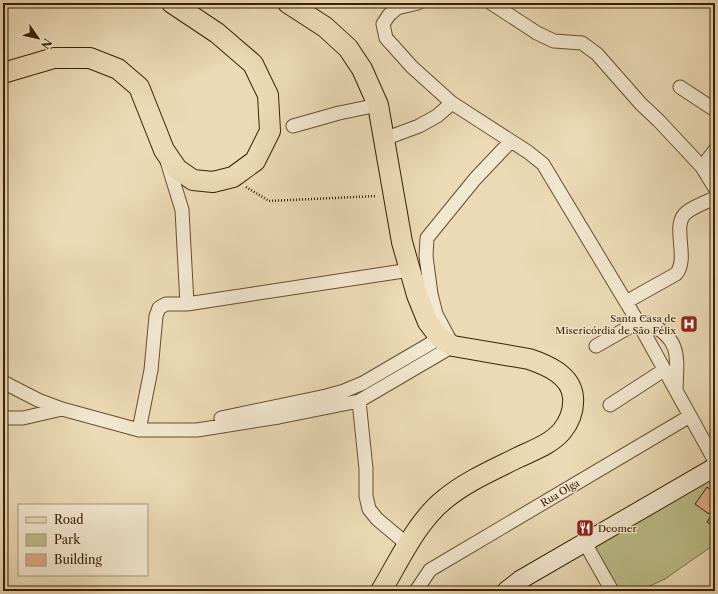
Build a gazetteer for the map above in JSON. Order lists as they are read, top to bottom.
{
  "streets": {
    "street": ["Rua Olga"]
  },
  "places": {
    "hospital": ["Santa Casa de Misericórdia de São Félix"],
    "restaurant": ["Dcomer"]
  },
  "legend": ["Road", "Park", "Building"],
  "north": "bottom right"
}
